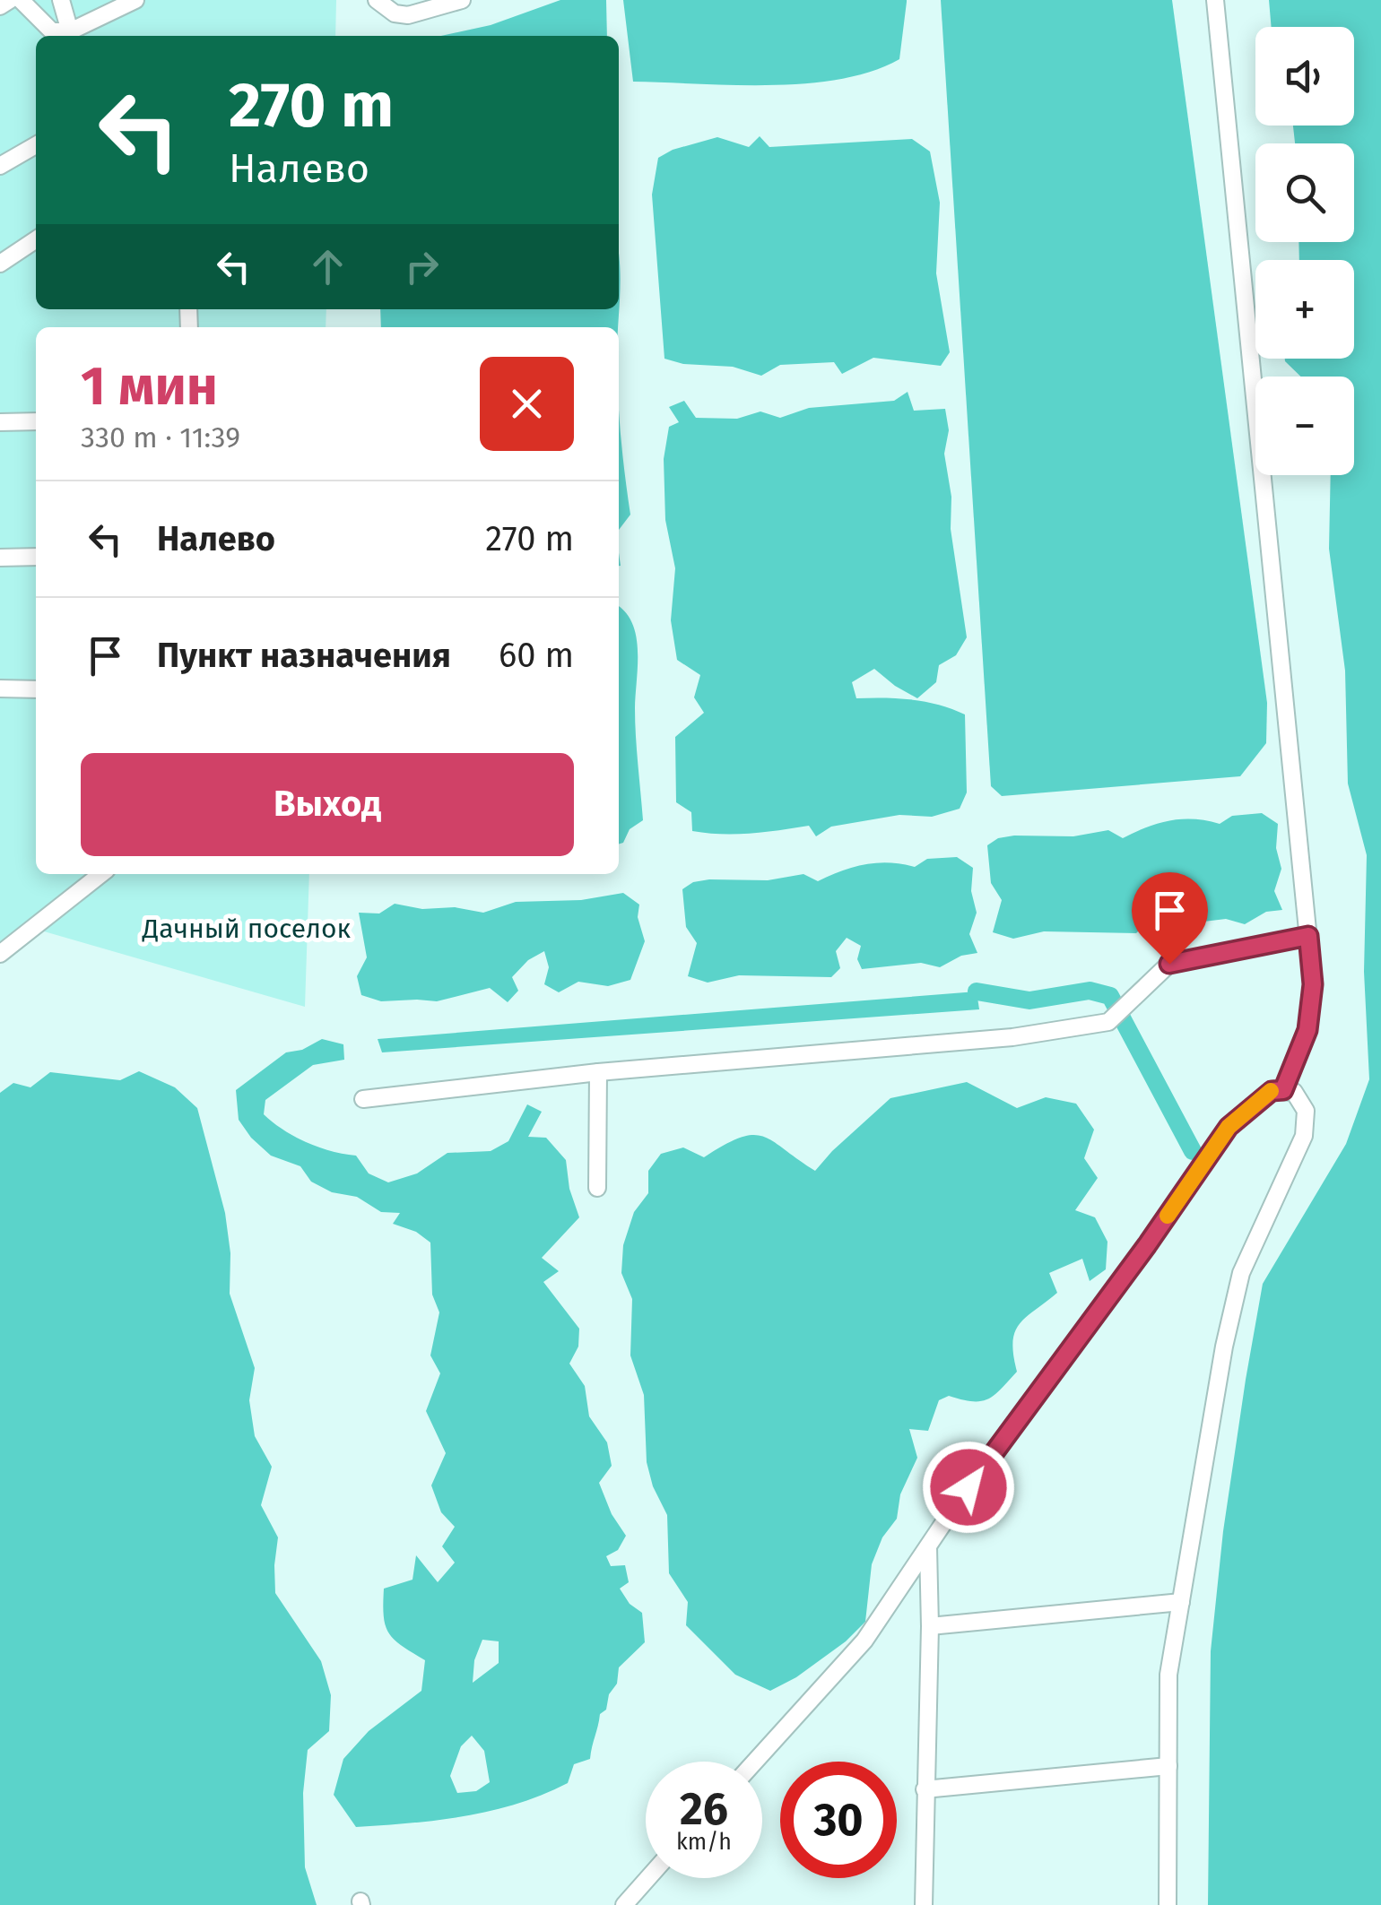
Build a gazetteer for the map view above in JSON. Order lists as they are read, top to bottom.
{
  "parks": ["Дачный поселок"],
  "page": {
    "map_buttons": ["+", "−"],
    "turn": ["270 m", "Налево"],
    "heading": ["1 мин", "330 m · 11:39"],
    "list": [
      {
        "name": "Налево",
        "value": "270 m"
      },
      {
        "name": "Пункт назначения",
        "value": "60 m"
      }
    ],
    "buttons": "Выход",
    "speed": "26 km/h",
    "limit": "30"
  }
}
